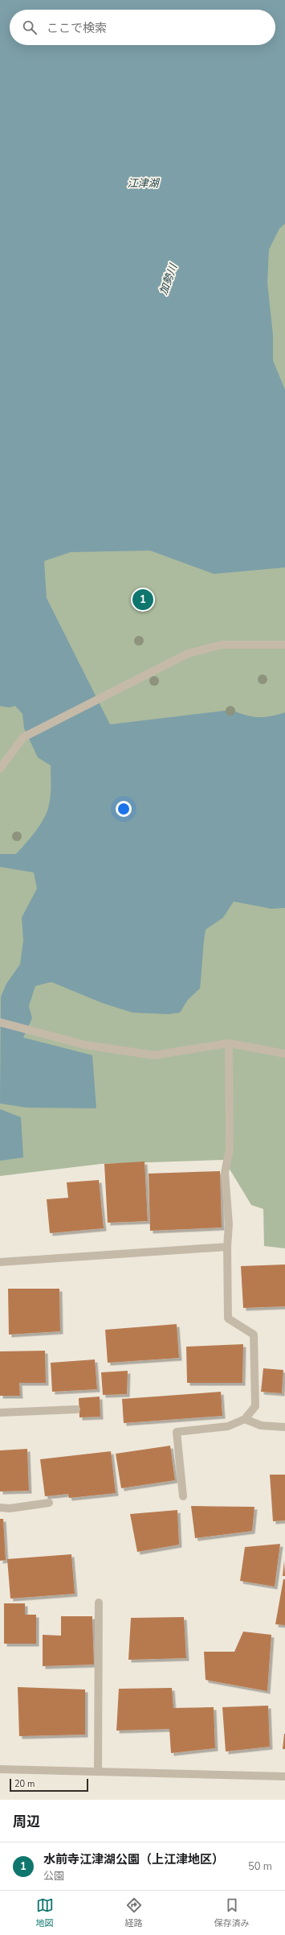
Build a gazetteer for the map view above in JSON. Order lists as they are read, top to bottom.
{
  "water": ["江津湖", "加勢川"],
  "scale_bar": "20 m",
  "page": {
    "search": "ここで検索",
    "pins": "1",
    "scale": "20 m",
    "heading": "周辺",
    "list": [
      {
        "mark": "1",
        "name": "水前寺江津湖公園（上江津地区）",
        "note": "公園",
        "value": "50 m"
      }
    ],
    "nav": ["地図", "経路", "保存済み"]
  }
}
